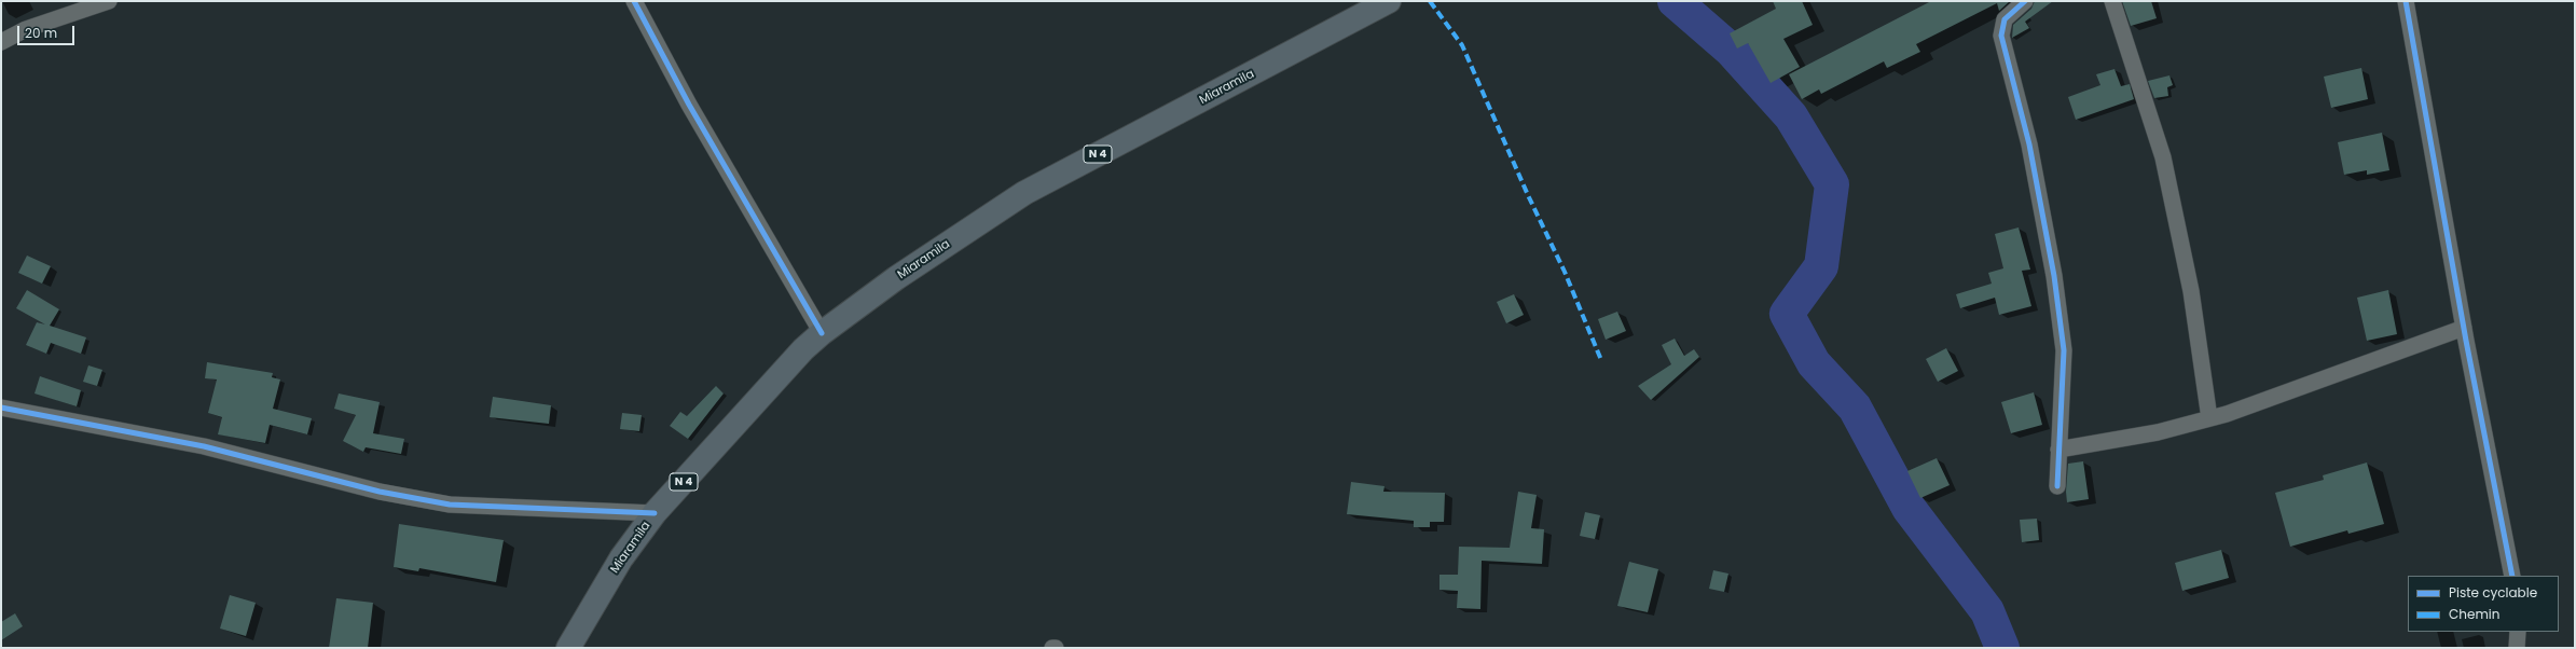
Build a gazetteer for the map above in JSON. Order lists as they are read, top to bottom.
{
  "streets": {
    "main road": ["Miaramila", "N 4"]
  },
  "legend": ["Piste cyclable", "Chemin"],
  "scale_bar": "20 m"
}
